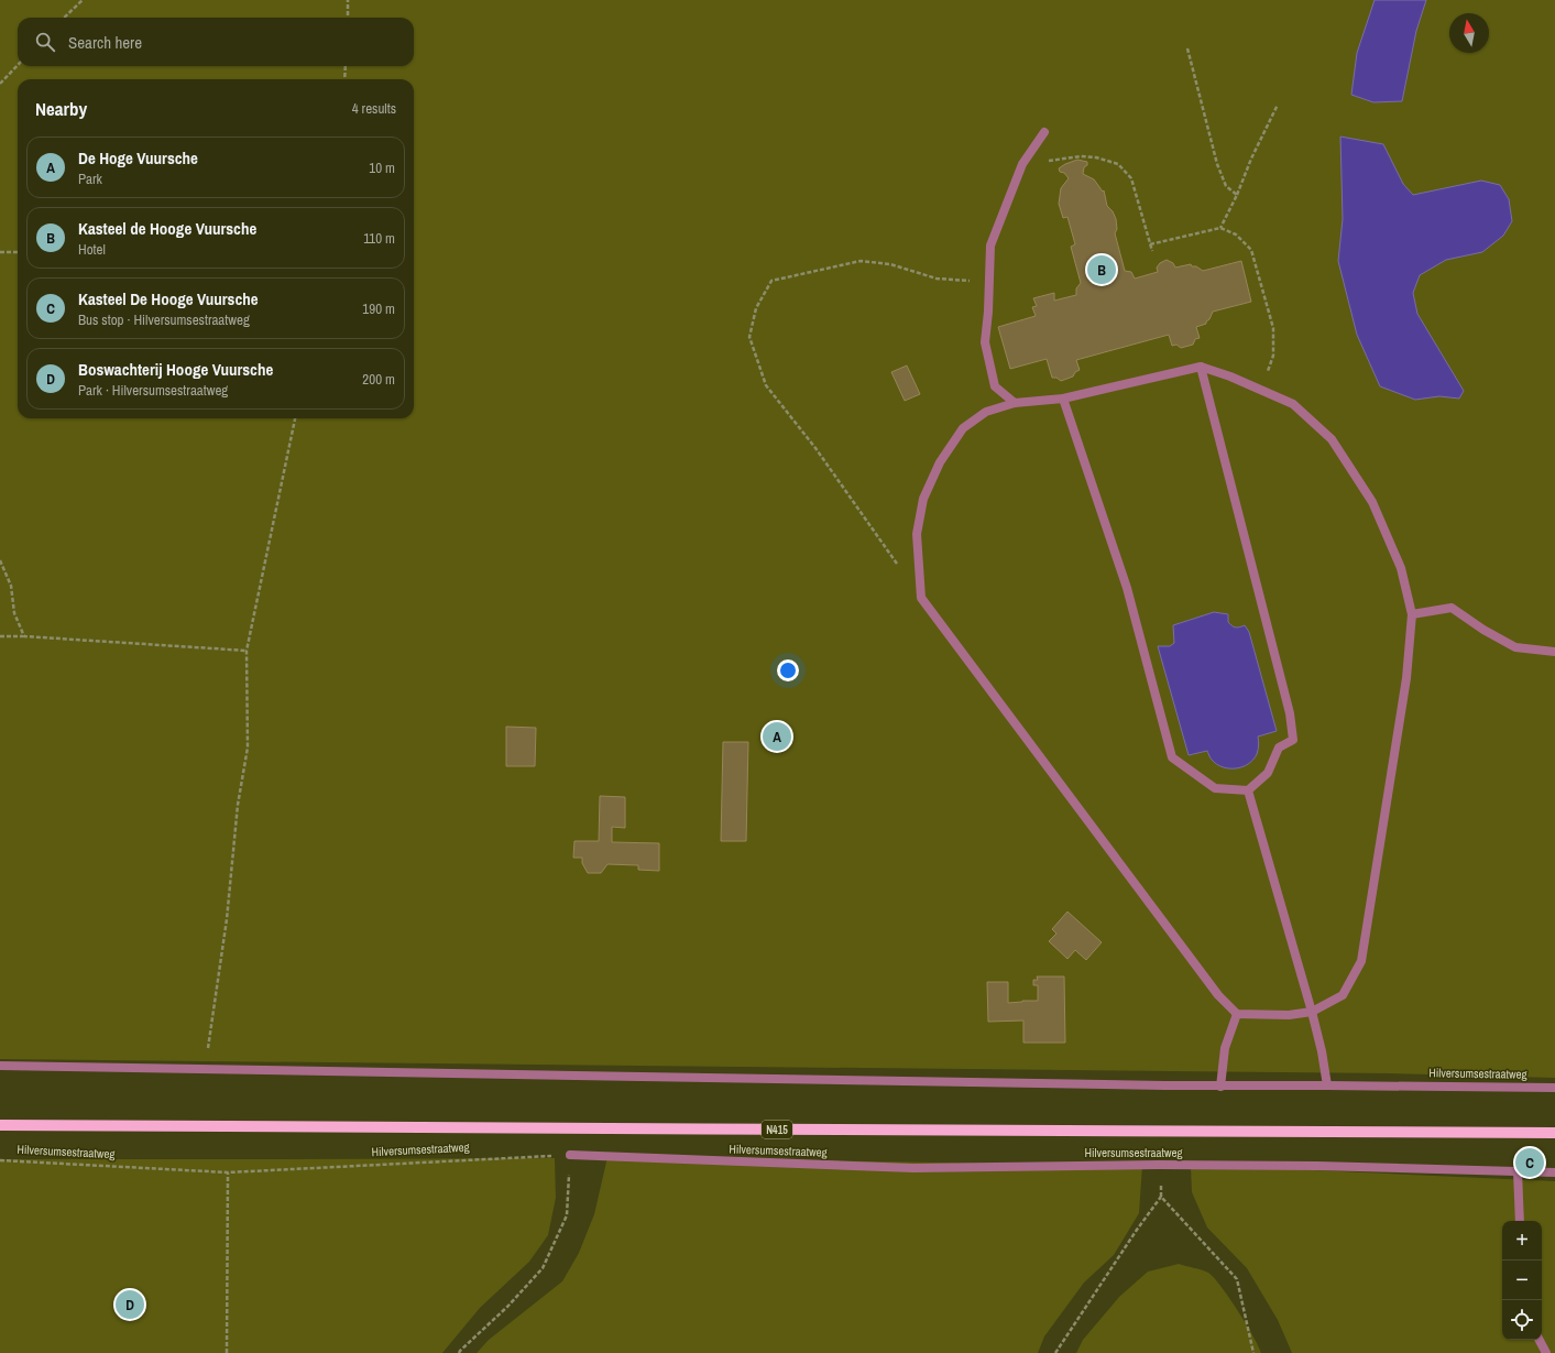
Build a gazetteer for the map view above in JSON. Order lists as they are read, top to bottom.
{
  "streets": {
    "main road": ["Hilversumsestraatweg", "N415"]
  },
  "north": "top",
  "page": {
    "search": "Search here",
    "heading": ["Nearby", "4 results"],
    "list": [
      {
        "mark": "A",
        "name": "De Hoge Vuursche",
        "note": "Park",
        "value": "10 m"
      },
      {
        "mark": "B",
        "name": "Kasteel de Hooge Vuursche",
        "note": "Hotel",
        "value": "110 m"
      },
      {
        "mark": "C",
        "name": "Kasteel De Hooge Vuursche",
        "note": "Bus stop · Hilversumsestraatweg",
        "value": "190 m"
      },
      {
        "mark": "D",
        "name": "Boswachterij Hooge Vuursche",
        "note": "Park · Hilversumsestraatweg",
        "value": "200 m"
      }
    ],
    "pins": [
      "B",
      "A",
      "C",
      "D"
    ],
    "map_buttons": ["+", "−"]
  }
}
